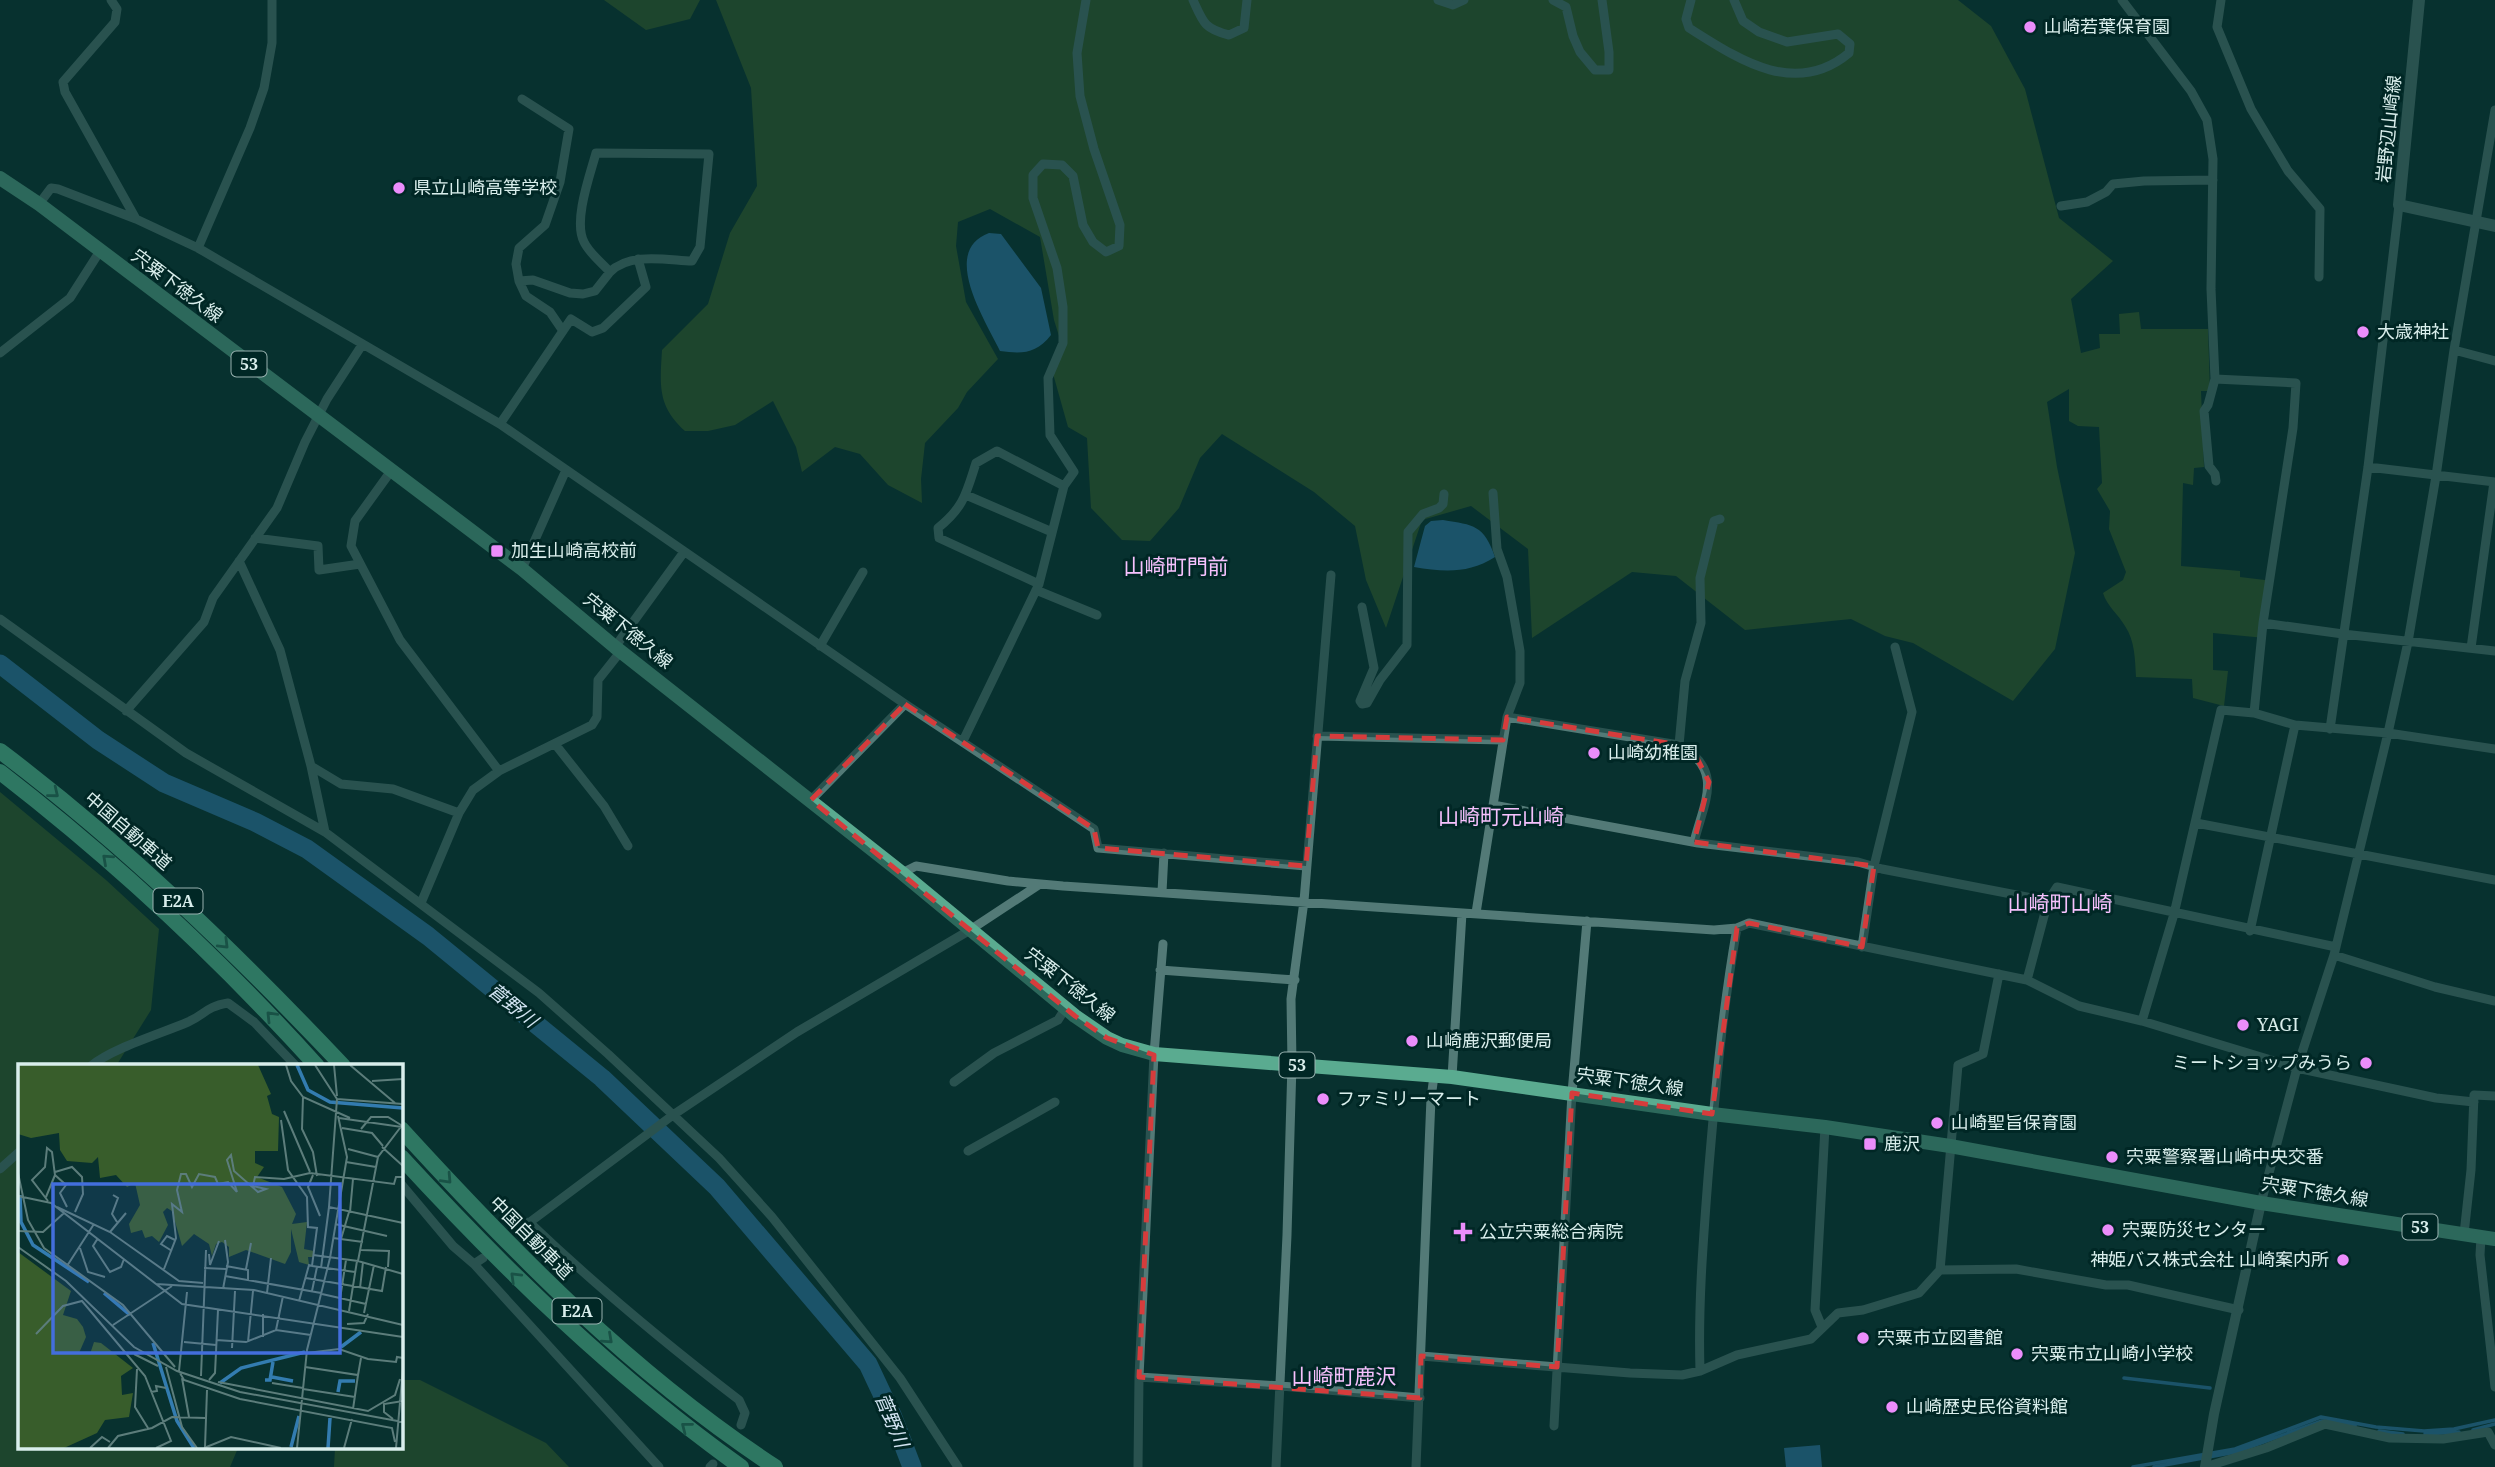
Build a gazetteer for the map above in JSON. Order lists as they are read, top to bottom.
{
  "streets": {
    "highway": ["中国自動車道", "E2A"],
    "main road": ["岩野辺山崎線", "宍粟下徳久線", "53"]
  },
  "districts": [
    "山崎町門前",
    "山崎町元山崎",
    "山崎町山崎",
    "山崎町鹿沢"
  ],
  "water": ["菅野川"],
  "places": {
    "other": [
      "山崎若葉保育園",
      "県立山崎高等学校",
      "大歳神社",
      "山崎幼稚園",
      "YAGI",
      "山崎鹿沢郵便局",
      "ミートショップみうら",
      "ファミリーマート",
      "山崎聖旨保育園",
      "宍粟警察署山崎中央交番",
      "宍粟防災センター",
      "神姫バス株式会社 山崎案内所",
      "宍粟市立図書館",
      "宍粟市立山崎小学校",
      "山崎歴史民俗資料館"
    ],
    "transit": ["加生山崎高校前", "鹿沢"],
    "health": ["公立宍粟総合病院"]
  }
}
